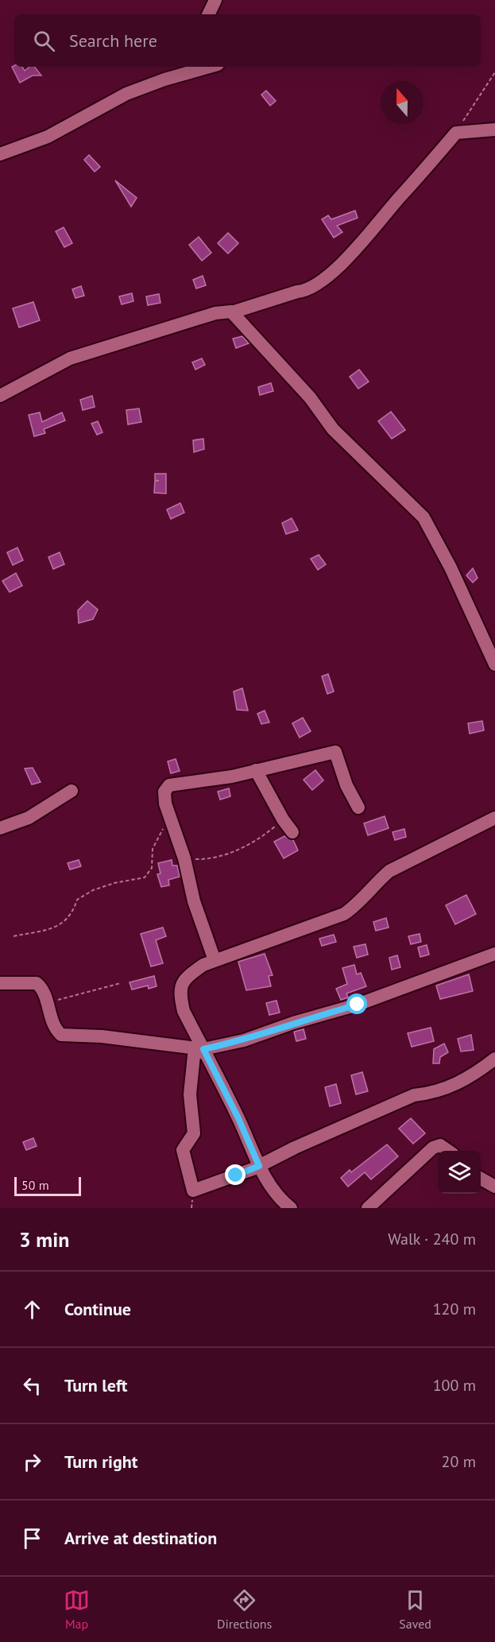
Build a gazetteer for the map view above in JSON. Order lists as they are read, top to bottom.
{
  "scale_bar": "50 m",
  "north": "top",
  "page": {
    "search": "Search here",
    "scale": "50 m",
    "heading": ["3 min", "Walk · 240 m"],
    "list": [
      ["Continue", "120 m"],
      ["Turn left", "100 m"],
      ["Turn right", "20 m"],
      "Arrive at destination"
    ],
    "nav": ["Map", "Directions", "Saved"]
  }
}
